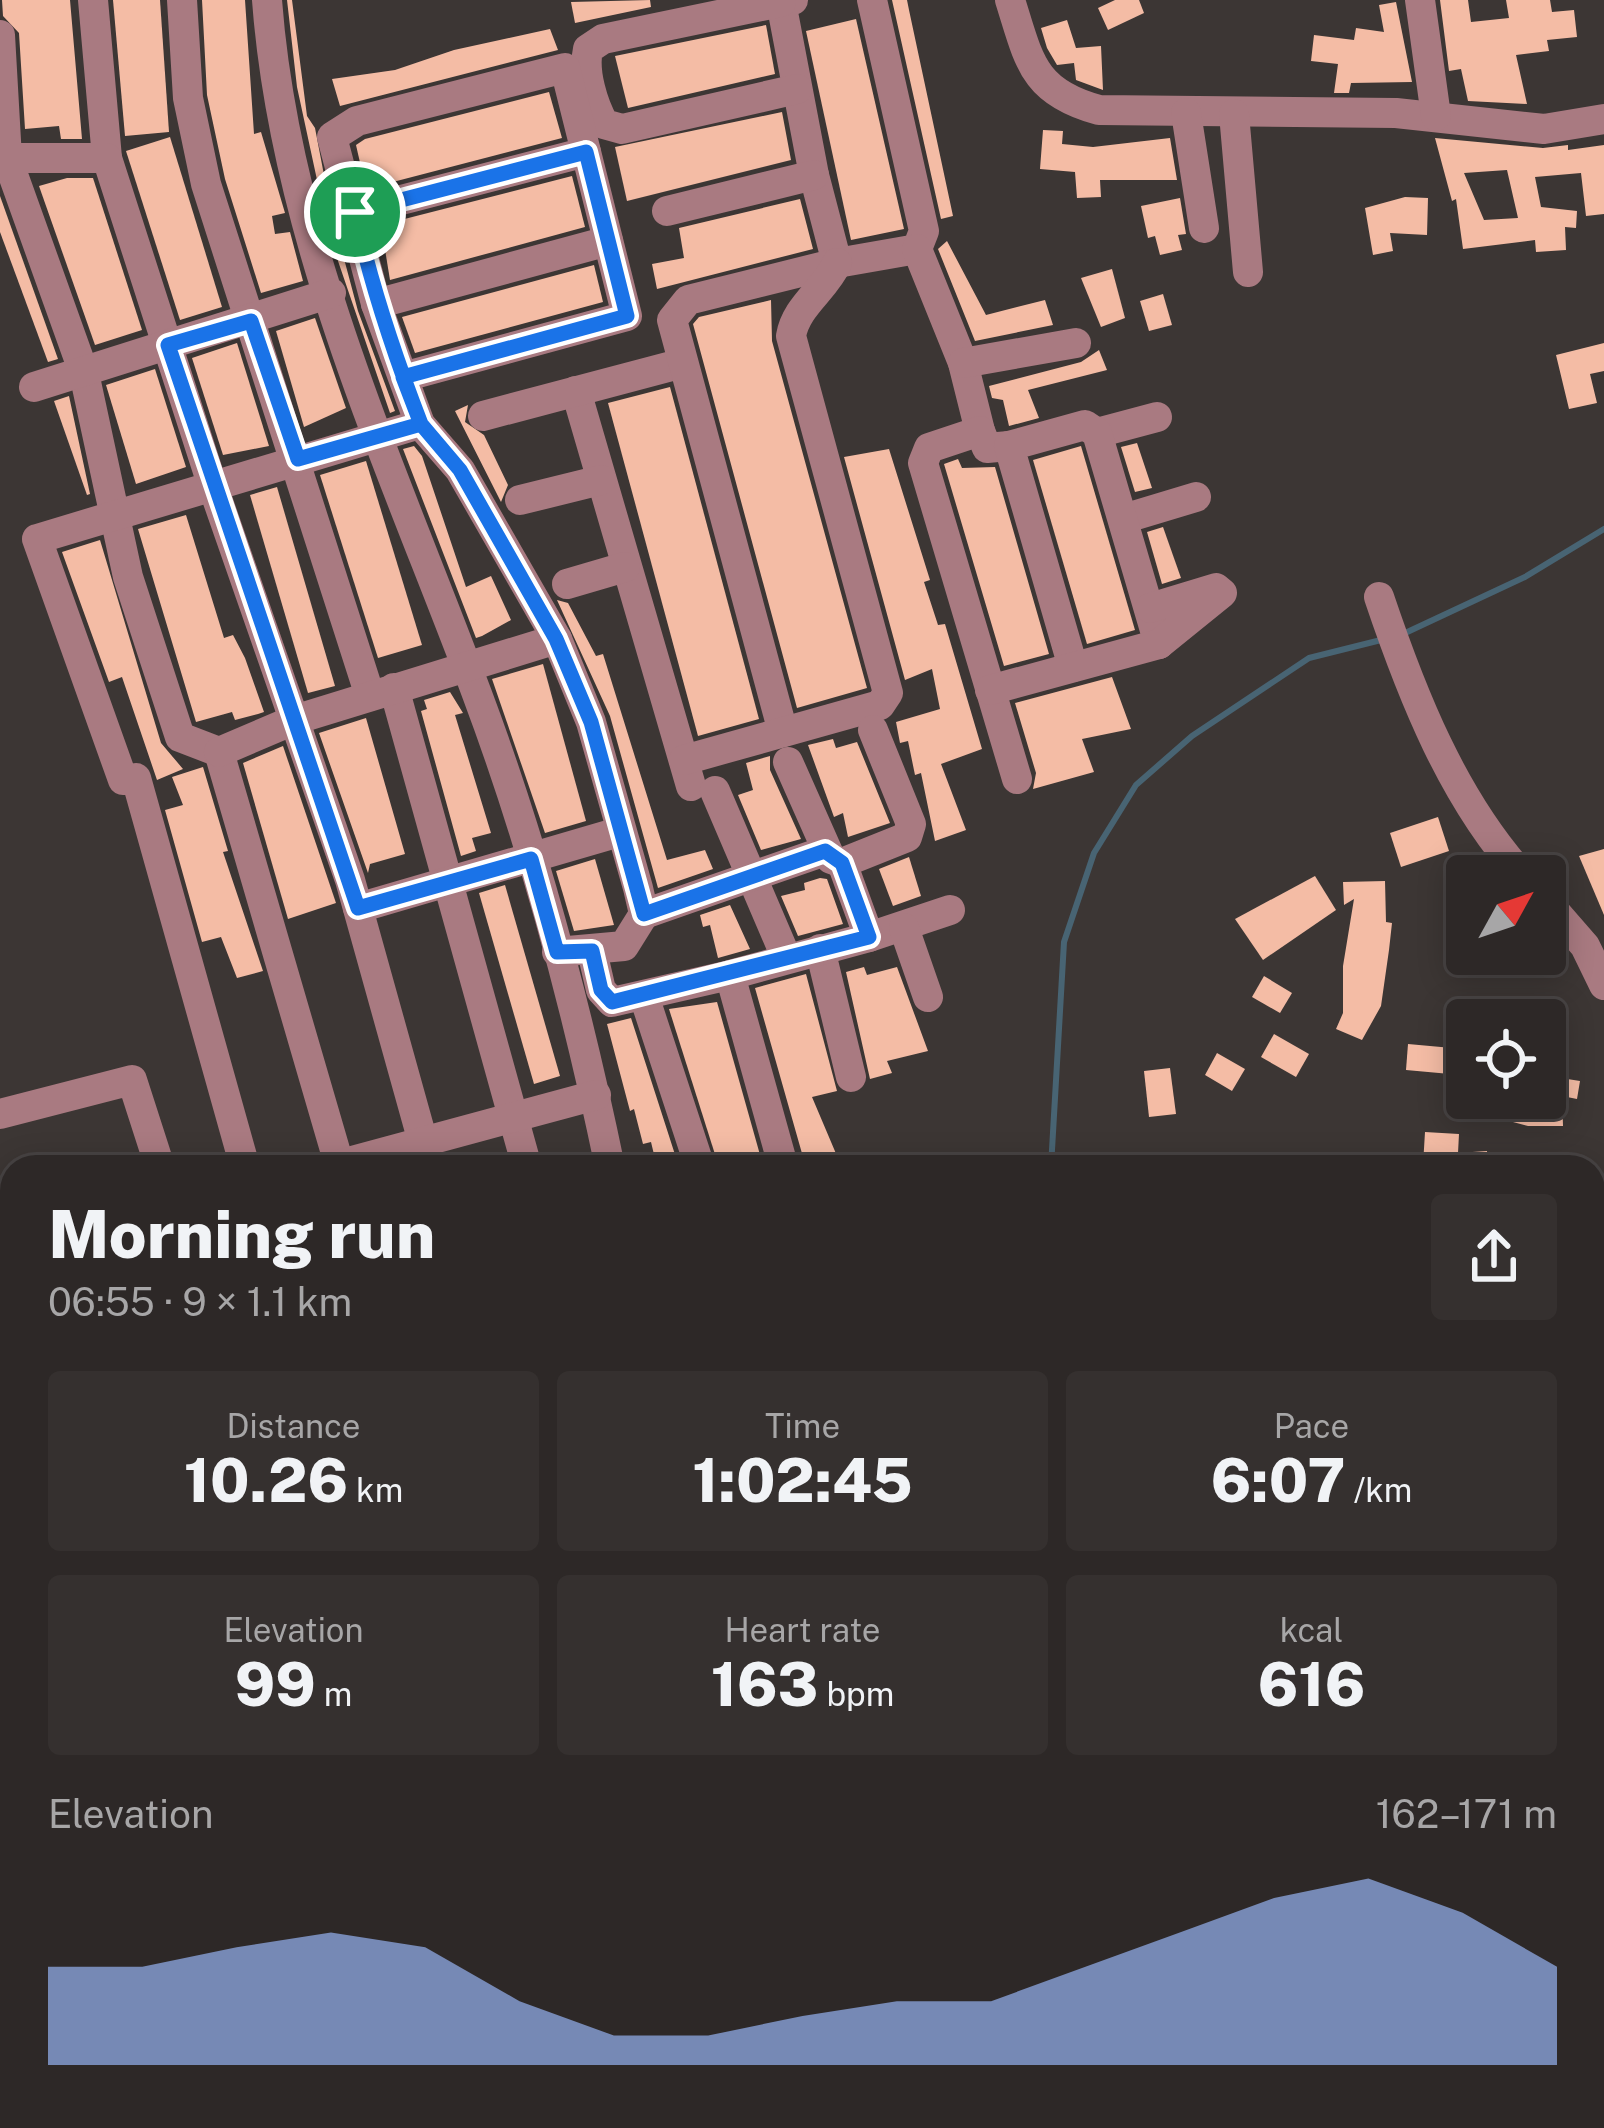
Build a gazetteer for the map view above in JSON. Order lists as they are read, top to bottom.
{
  "north": "top right",
  "page": {
    "heading": ["Morning run", "06:55 · 9 × 1.1 km"],
    "stats": [
      ["Distance", "10.26 km"],
      ["Time", "1:02:45"],
      ["Pace", "6:07 /km"],
      ["Elevation", "99 m"],
      ["Heart rate", "163 bpm"],
      ["kcal", "616"]
    ],
    "chart": ["Elevation", "162–171 m"]
  }
}
